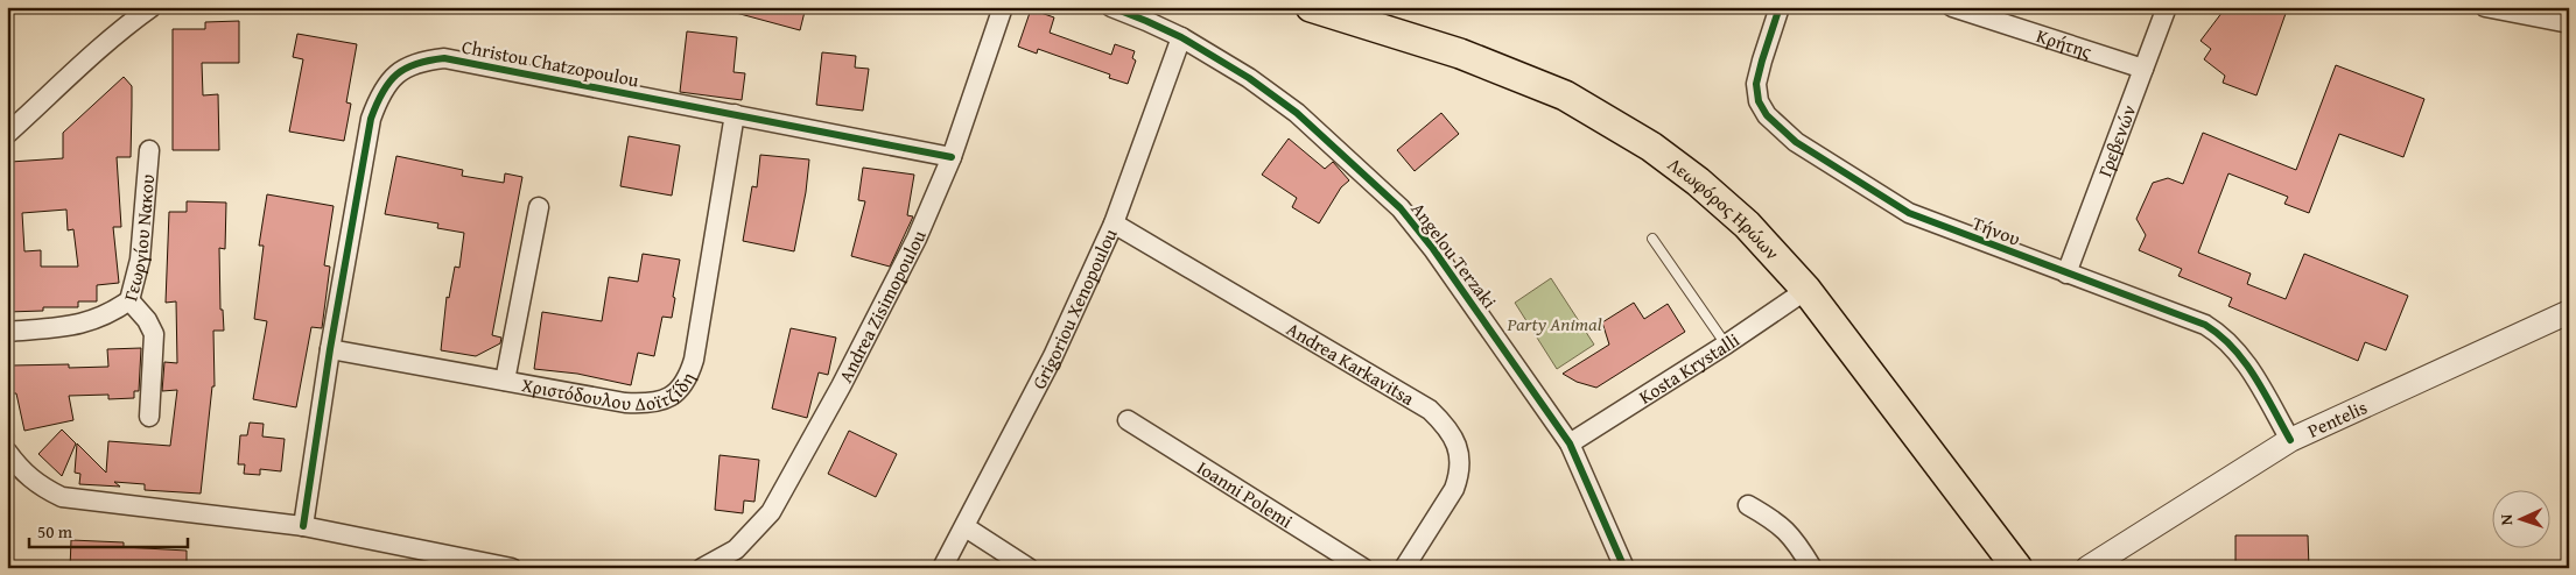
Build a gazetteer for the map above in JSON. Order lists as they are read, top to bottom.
{
  "streets": {
    "main road": ["Λεωφόρος Ηρώων"],
    "street": [
      "Κρήτης",
      "Christou Chatzopoulou",
      "Γρεβενών",
      "Τήνου",
      "Γεωργίου Νακου",
      "Angelou Terzaki",
      "Andrea Zisimopoulou",
      "Grigoriou Xenopoulou",
      "Andrea Karkavitsa",
      "Kosta Krystalli",
      "Χριστόδουλου Δοϊτζίδη",
      "Pentelis",
      "Ioanni Polemi"
    ]
  },
  "crossings": [
    ["Κρήτης", "Γρεβενών"],
    ["Christou Chatzopoulou", "Andrea Zisimopoulou"],
    ["Christou Chatzopoulou", "Χριστόδουλου Δοϊτζίδη"],
    ["Γρεβενών", "Τήνου"],
    ["Λεωφόρος Ηρώων", "Kosta Krystalli"],
    ["Τήνου", "Pentelis"],
    ["Angelou Terzaki", "Grigoriou Xenopoulou"],
    ["Angelou Terzaki", "Kosta Krystalli"],
    ["Grigoriou Xenopoulou", "Andrea Karkavitsa"]
  ],
  "parks": ["Party Animal"],
  "scale_bar": "50 m",
  "north": "left"
}
